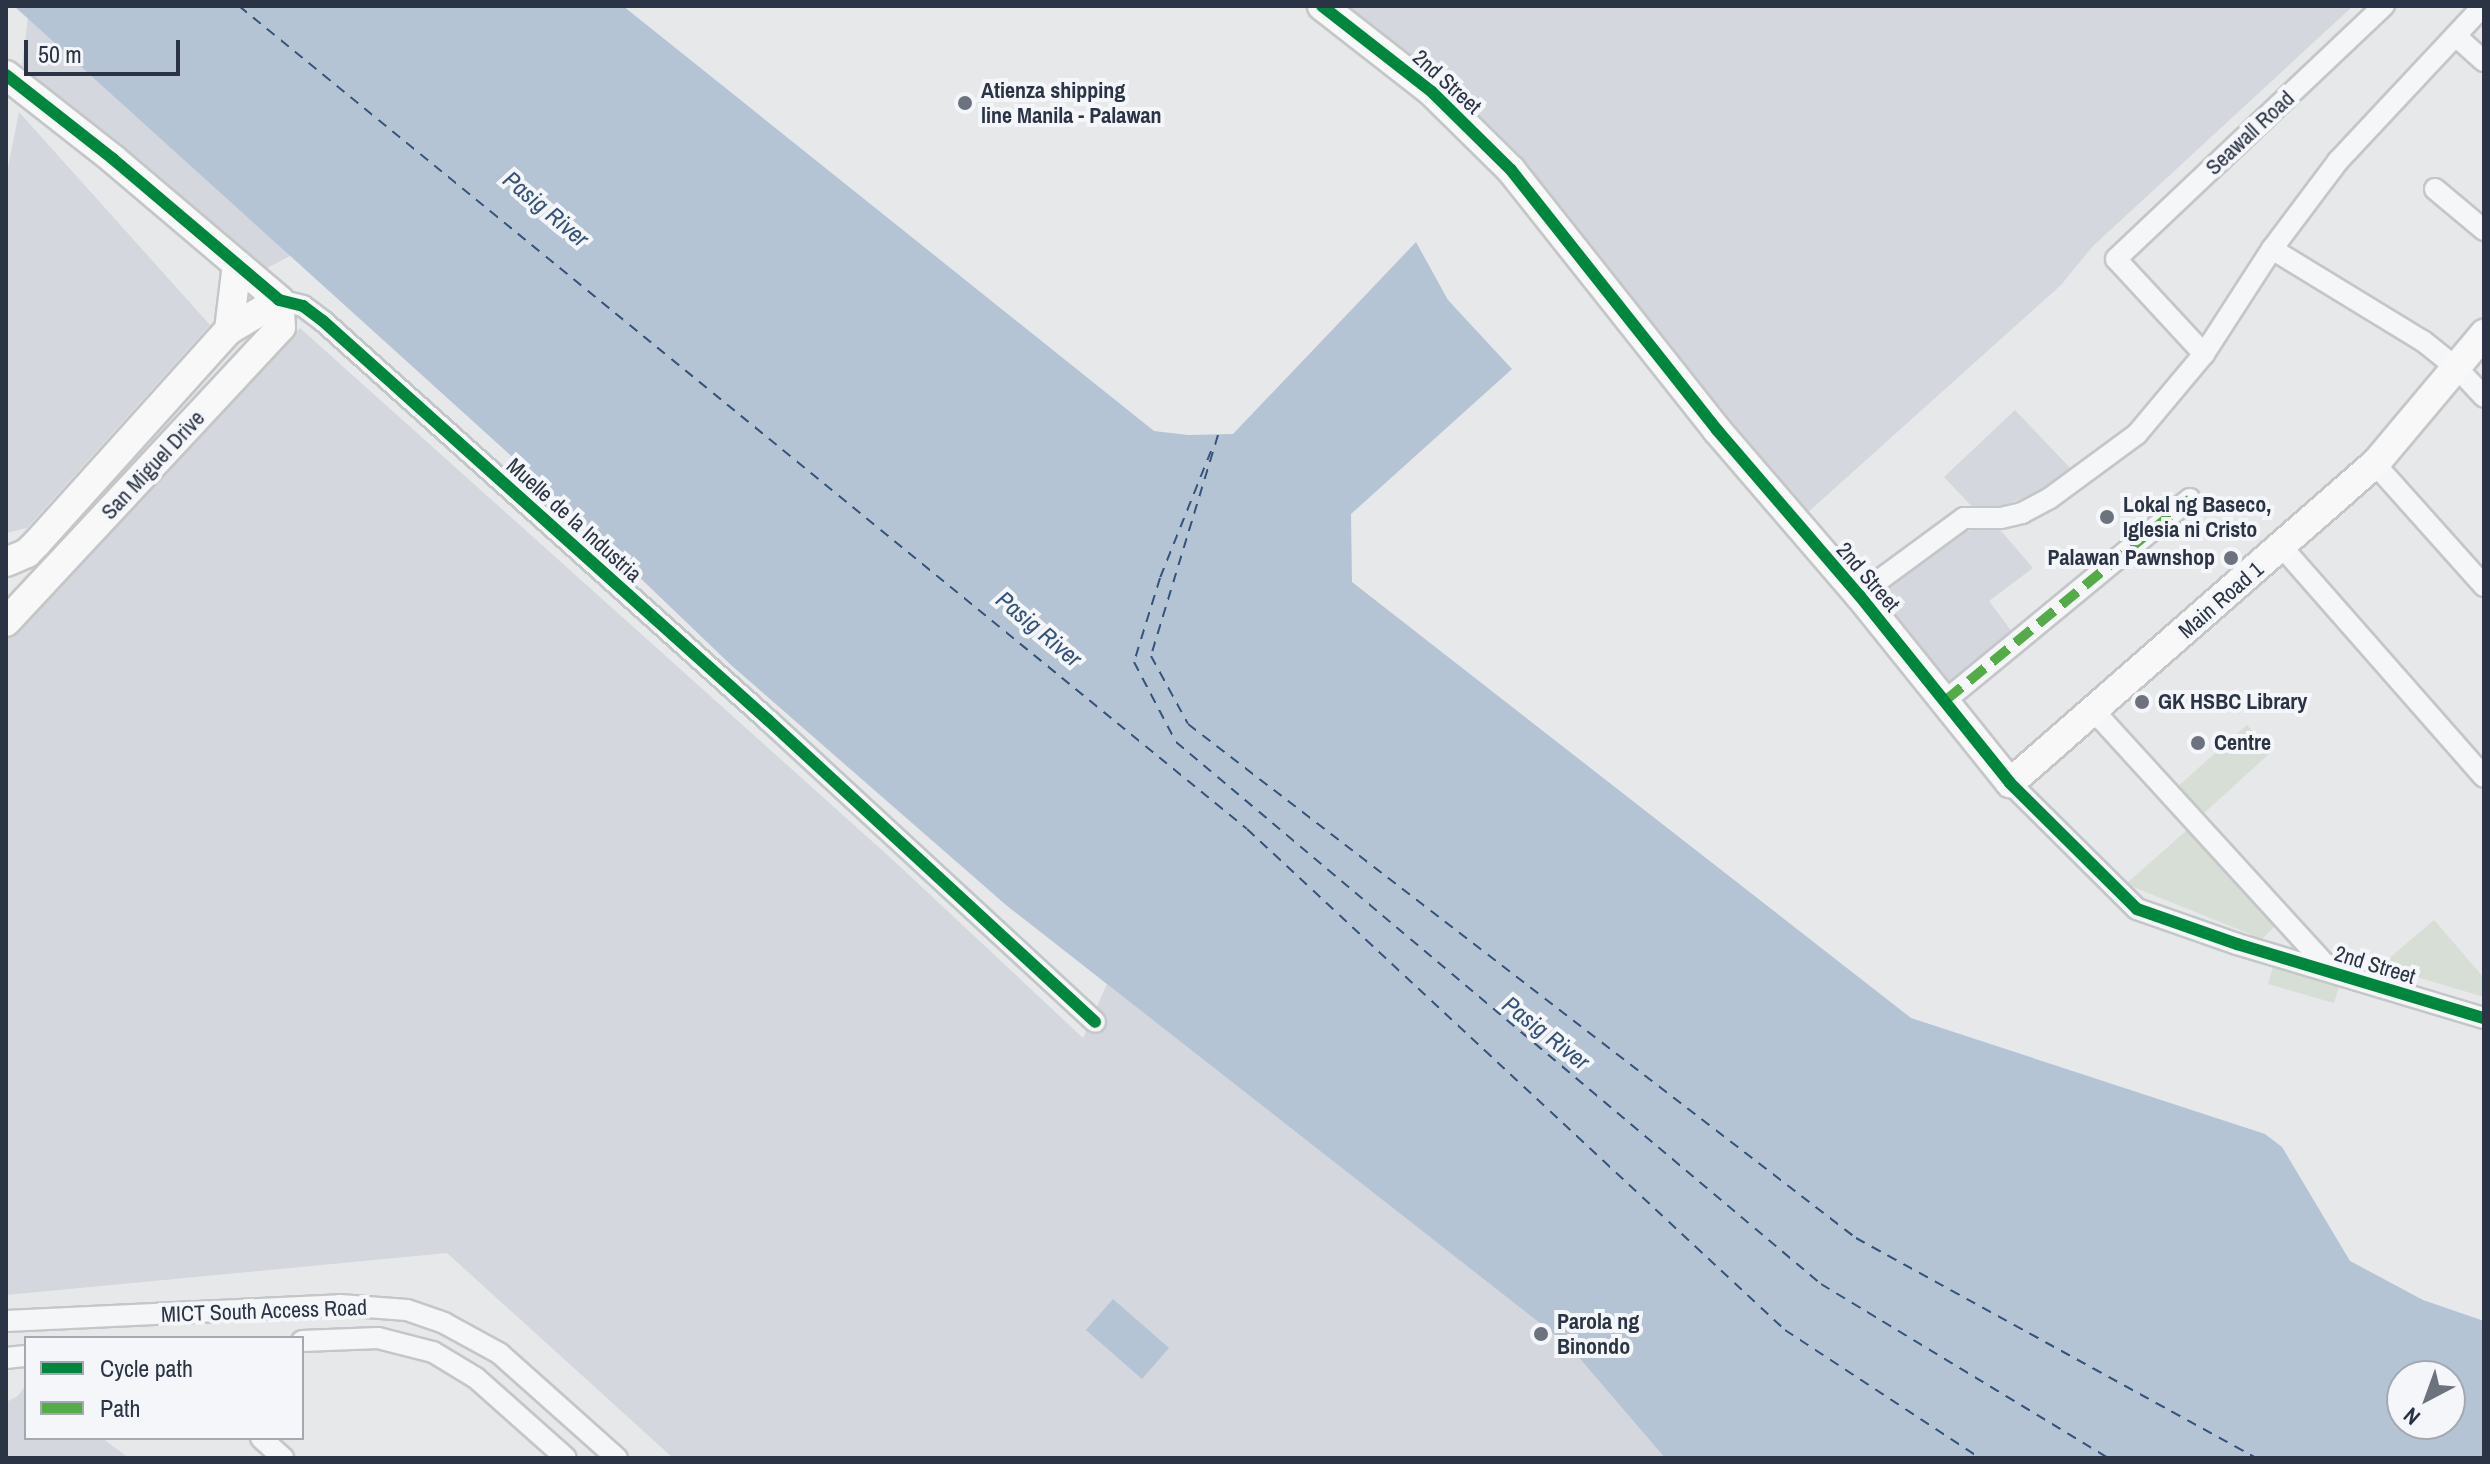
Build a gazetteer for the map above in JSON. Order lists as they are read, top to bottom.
{
  "streets": {
    "street": [
      "2nd Street",
      "Seawall Road",
      "San Miguel Drive",
      "Muelle de la Industria",
      "Main Road 1",
      "MICT South Access Road"
    ]
  },
  "crossings": [
    ["2nd Street", "Main Road 1"],
    ["San Miguel Drive", "Muelle de la Industria"]
  ],
  "water": ["Pasig River"],
  "places": [
    "Atienza shipping line Manila - Palawan",
    "Lokal ng Baseco, Iglesia ni Cristo",
    "Palawan Pawnshop",
    "GK HSBC Library",
    "Centre",
    "Parola ng Binondo"
  ],
  "legend": ["Cycle path", "Path"],
  "scale_bar": "50 m",
  "north": "bottom left"
}
